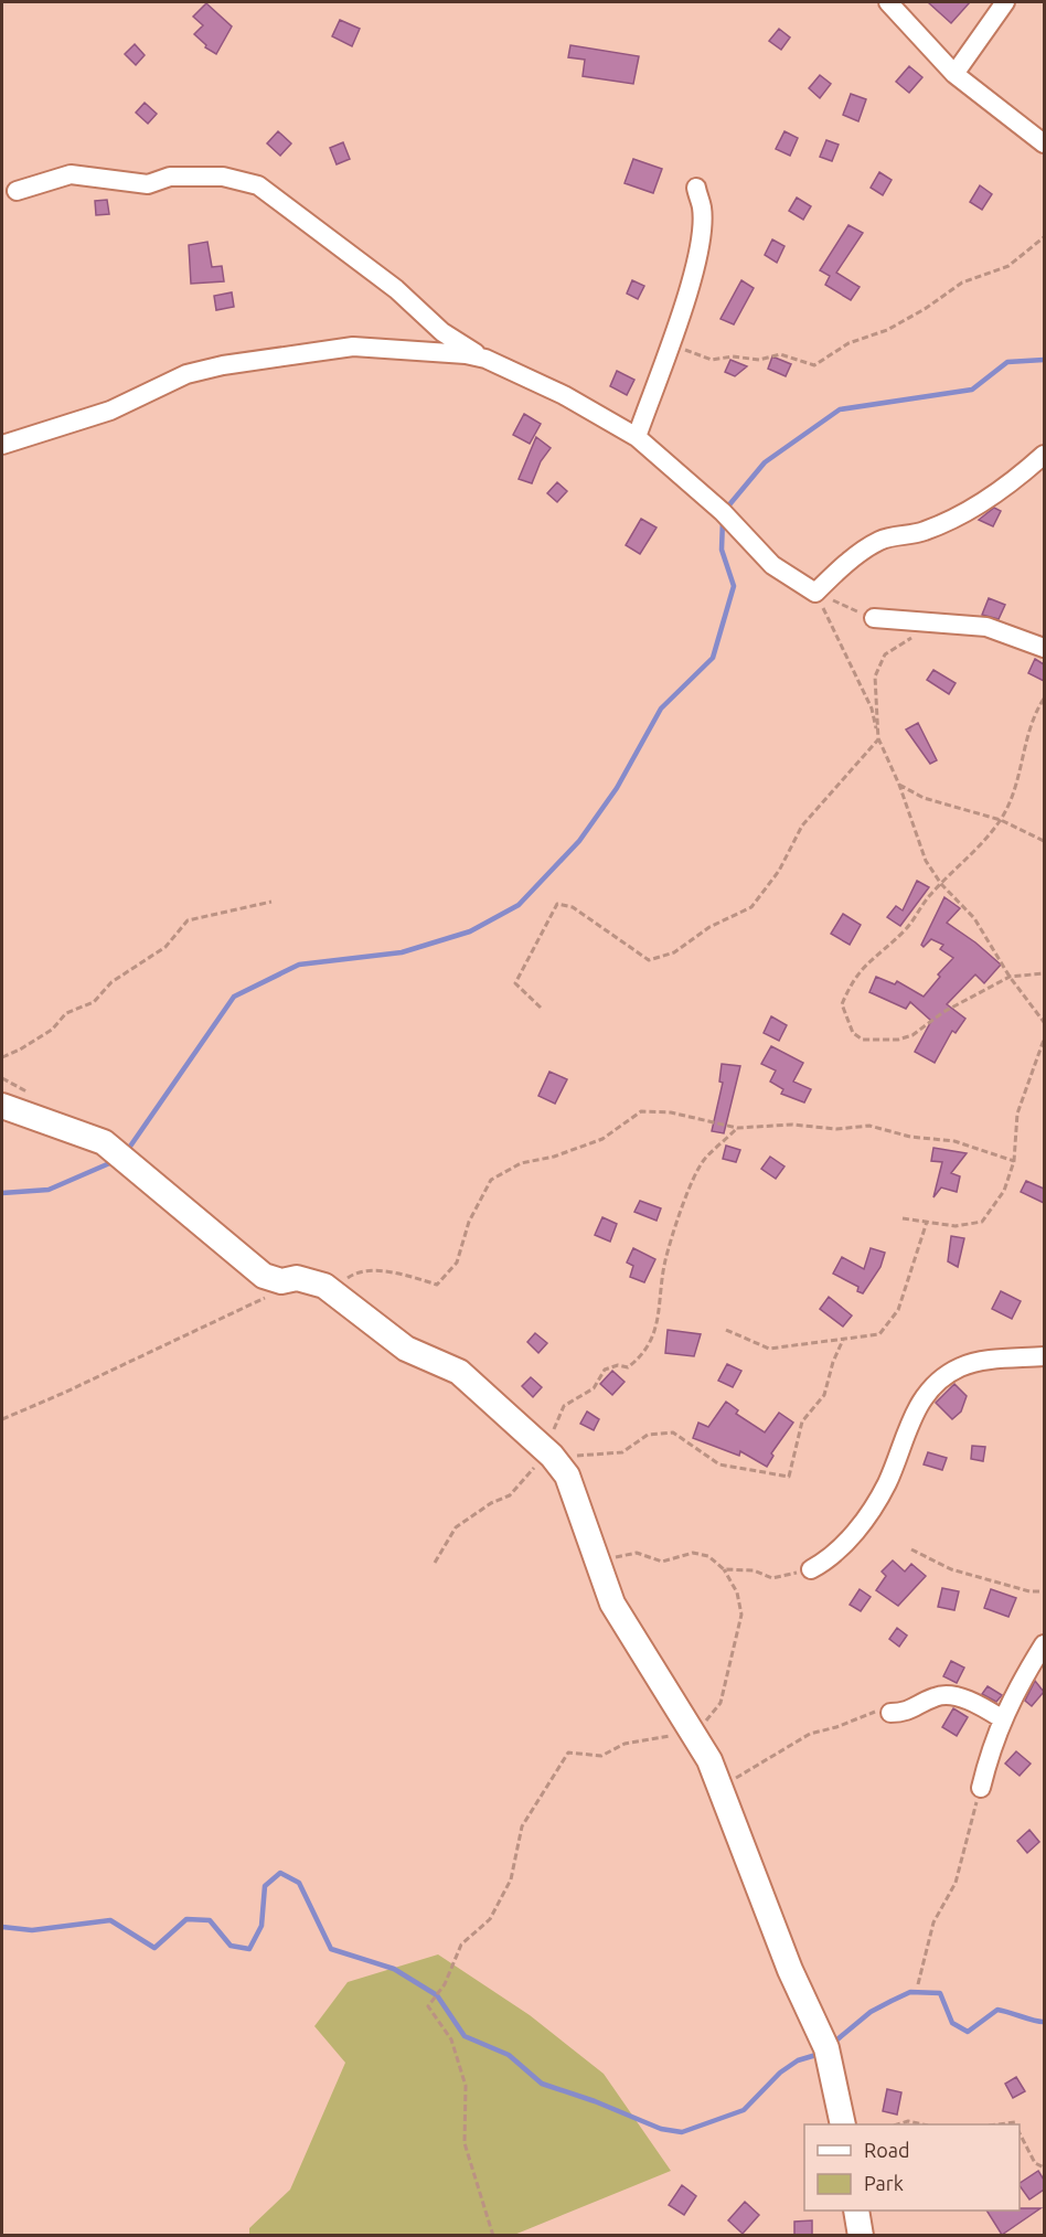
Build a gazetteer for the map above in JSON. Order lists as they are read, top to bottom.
{
  "legend": ["Road", "Park"]
}
